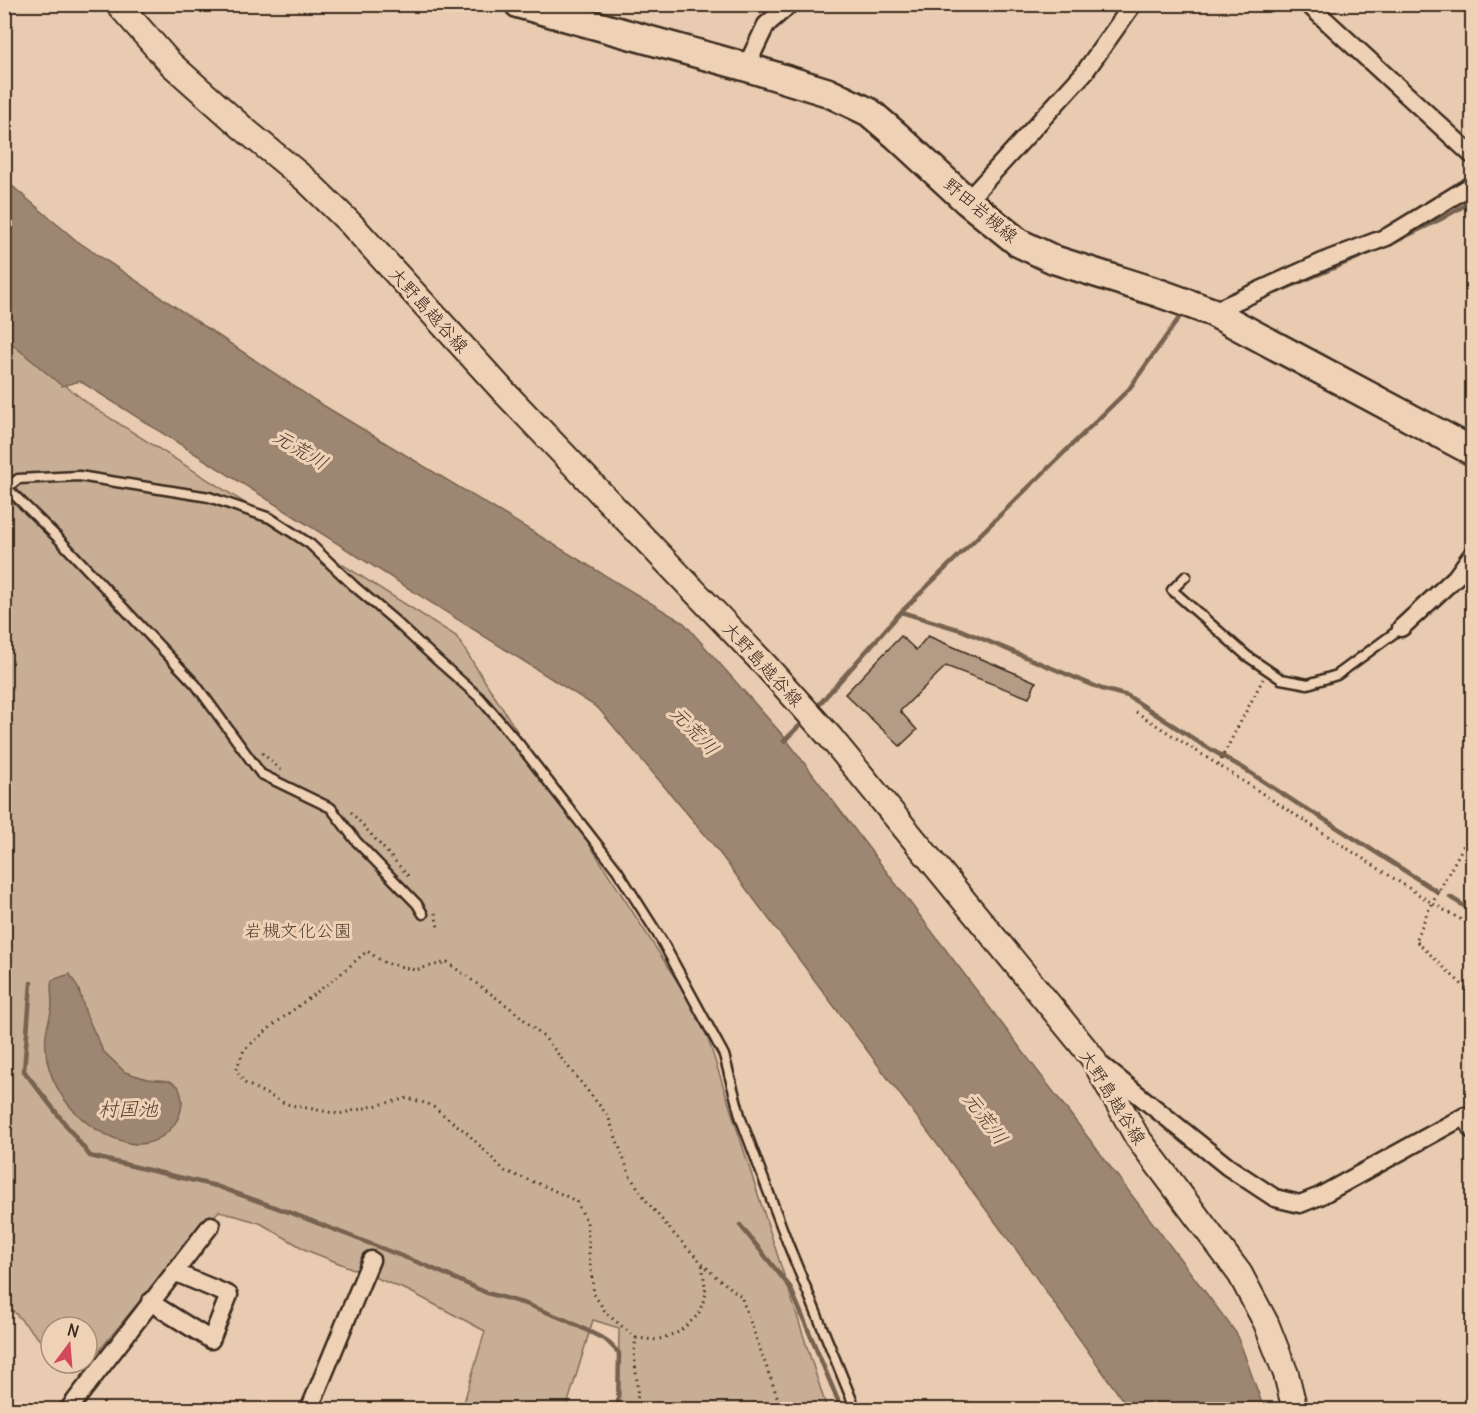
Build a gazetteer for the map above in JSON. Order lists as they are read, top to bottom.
{
  "streets": {
    "main road": ["野田岩槻線", "大野島越谷線"]
  },
  "water": ["元荒川", "村国池"],
  "parks": ["岩槻文化公園"],
  "north": "top"
}
